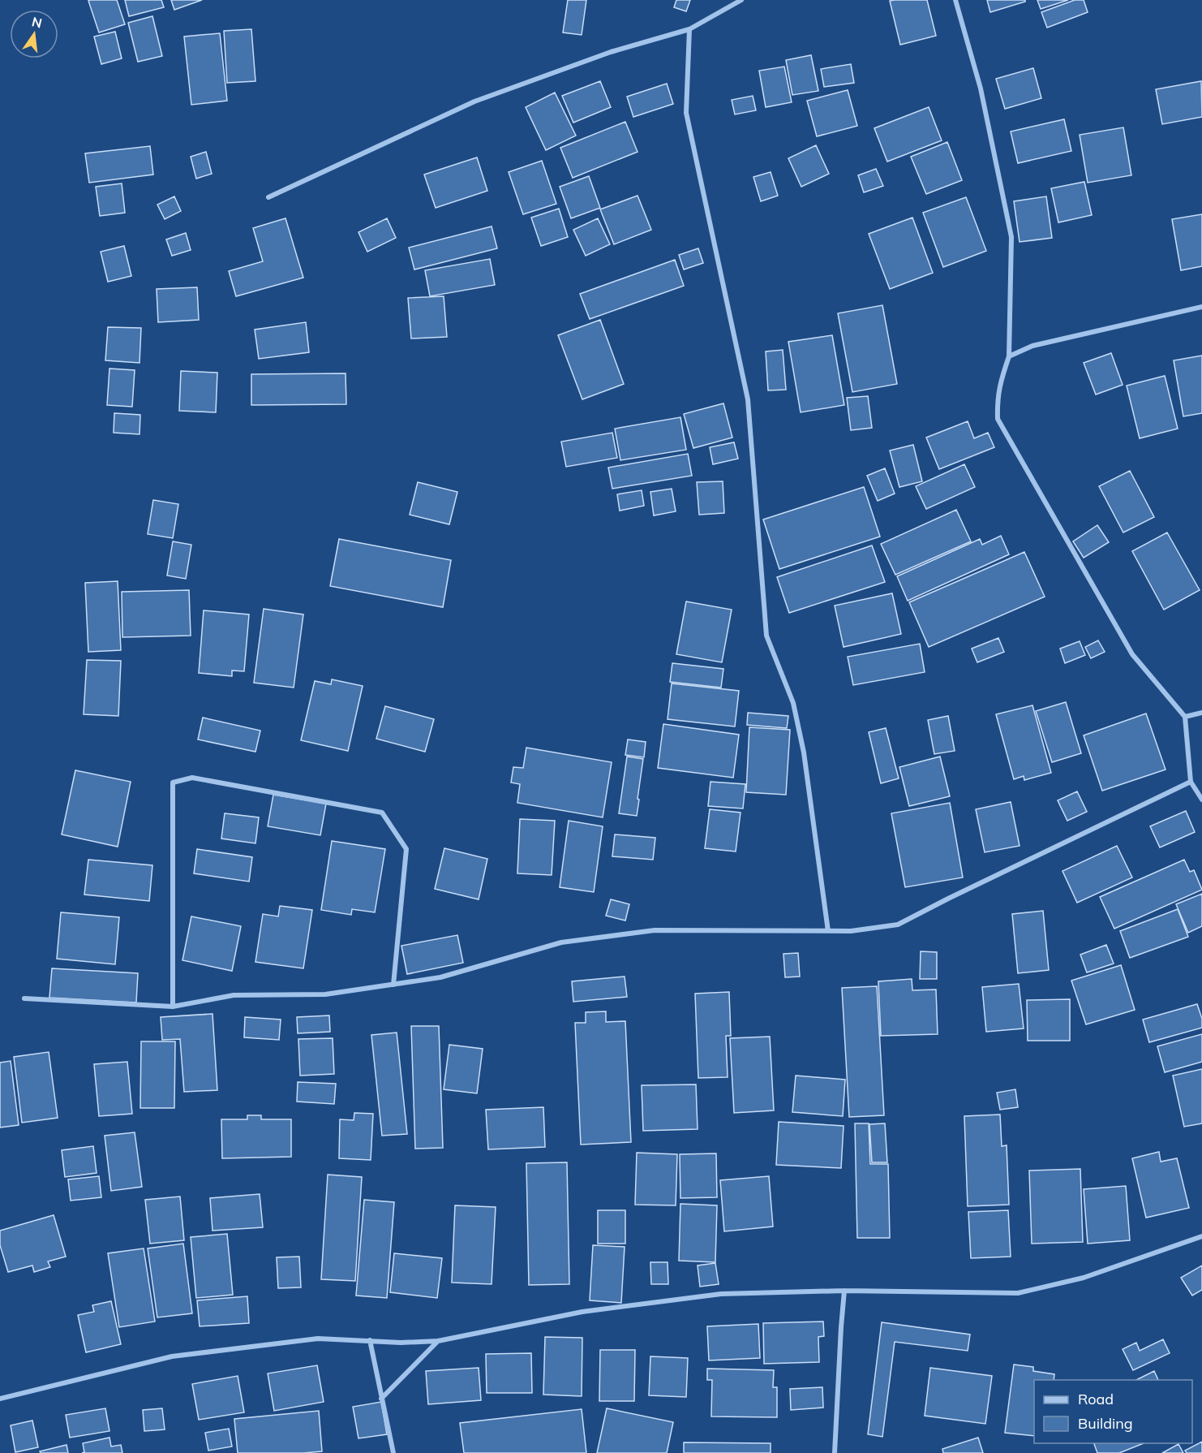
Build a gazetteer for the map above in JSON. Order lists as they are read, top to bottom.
{
  "legend": ["Road", "Building"],
  "north": "top"
}
